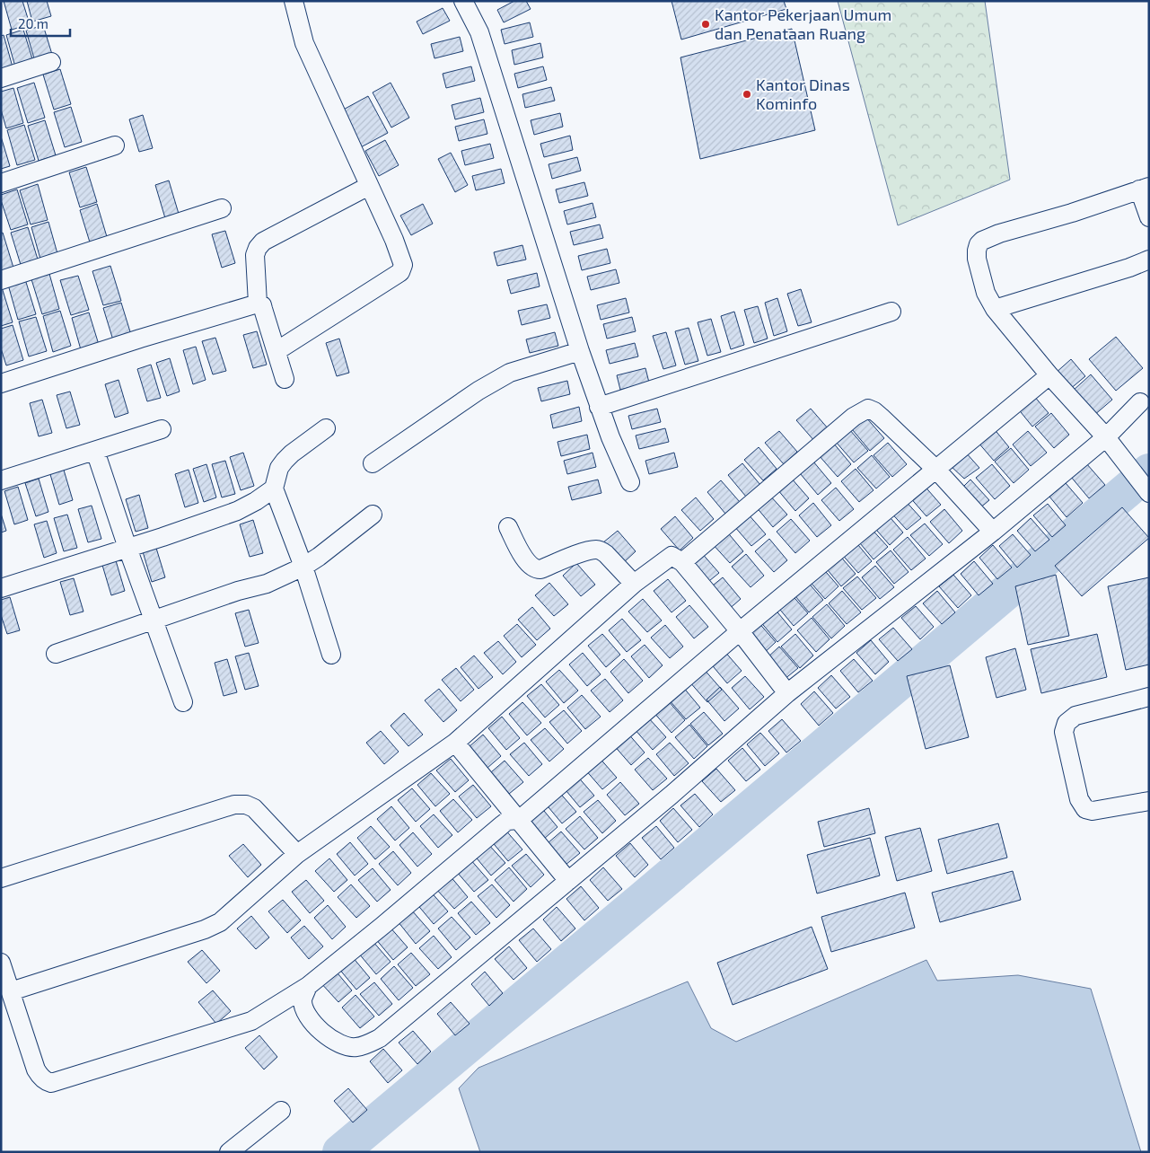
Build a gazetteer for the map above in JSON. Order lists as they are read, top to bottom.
{
  "places": ["Kantor Pekerjaan Umum dan Penataan Ruang", "Kantor Dinas Kominfo"],
  "scale_bar": "20 m"
}
